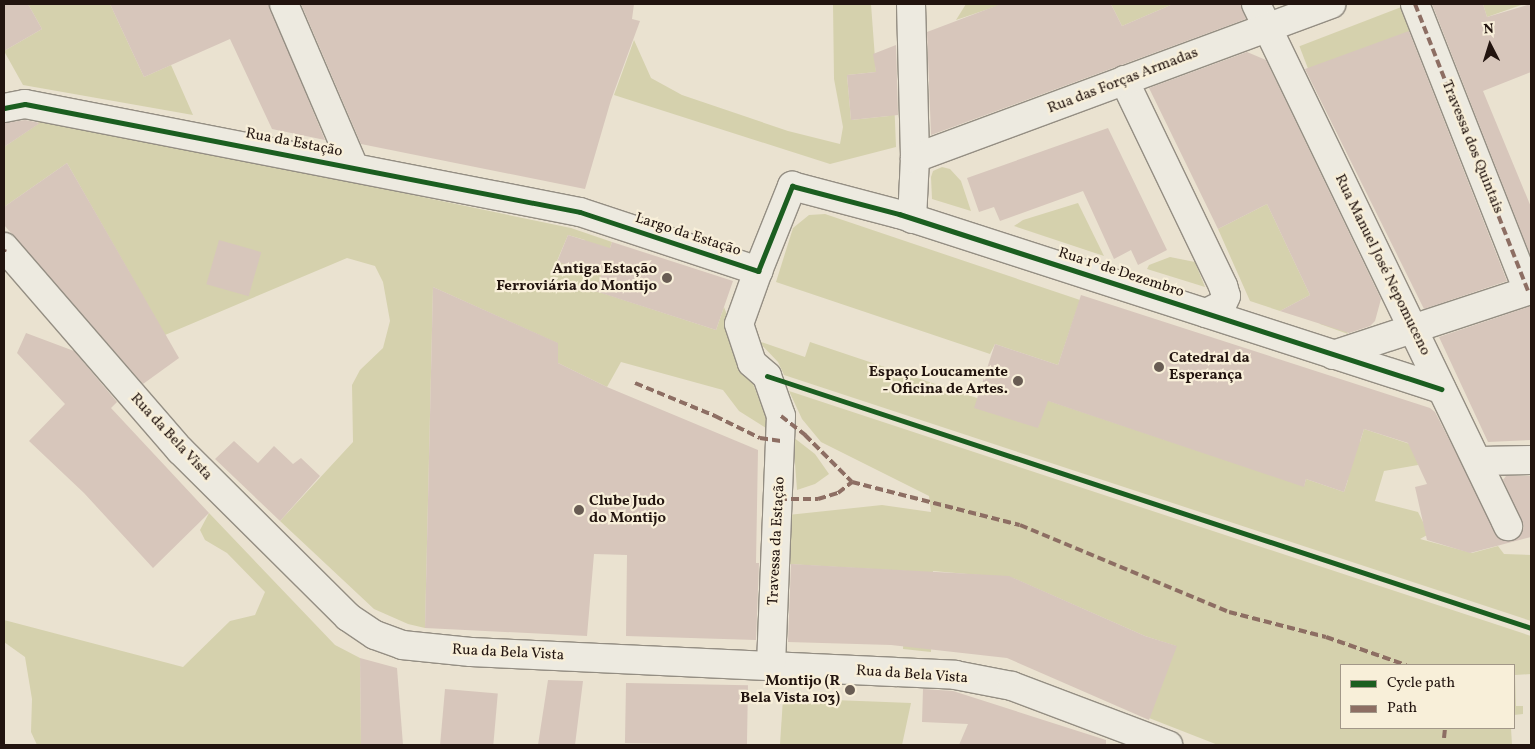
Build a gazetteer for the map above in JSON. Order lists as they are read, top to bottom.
{
  "streets": {
    "street": [
      "Rua das Forças Armadas",
      "Rua da Estação",
      "Travessa dos Quintais",
      "Largo da Estação",
      "Rua Manuel José Nepomuceno",
      "Rua 1º de Dezembro",
      "Rua da Bela Vista",
      "Travessa da Estação"
    ]
  },
  "crossings": [
    ["Rua das Forças Armadas", "Rua Manuel José Nepomuceno"],
    ["Rua da Estação", "Largo da Estação"],
    ["Largo da Estação", "Rua 1º de Dezembro"],
    ["Largo da Estação", "Travessa da Estação"],
    ["Rua Manuel José Nepomuceno", "Rua 1º de Dezembro"],
    ["Rua 1º de Dezembro", "Travessa da Estação"],
    ["Rua da Bela Vista", "Travessa da Estação"]
  ],
  "places": [
    "Antiga Estação Ferroviária do Montijo",
    "Catedral da Esperança",
    "Espaço Loucamente - Oficina de Artes.",
    "Clube Judo do Montijo",
    "Montijo (R Bela Vista 103)"
  ],
  "legend": ["Cycle path", "Path"],
  "north": "top"
}
